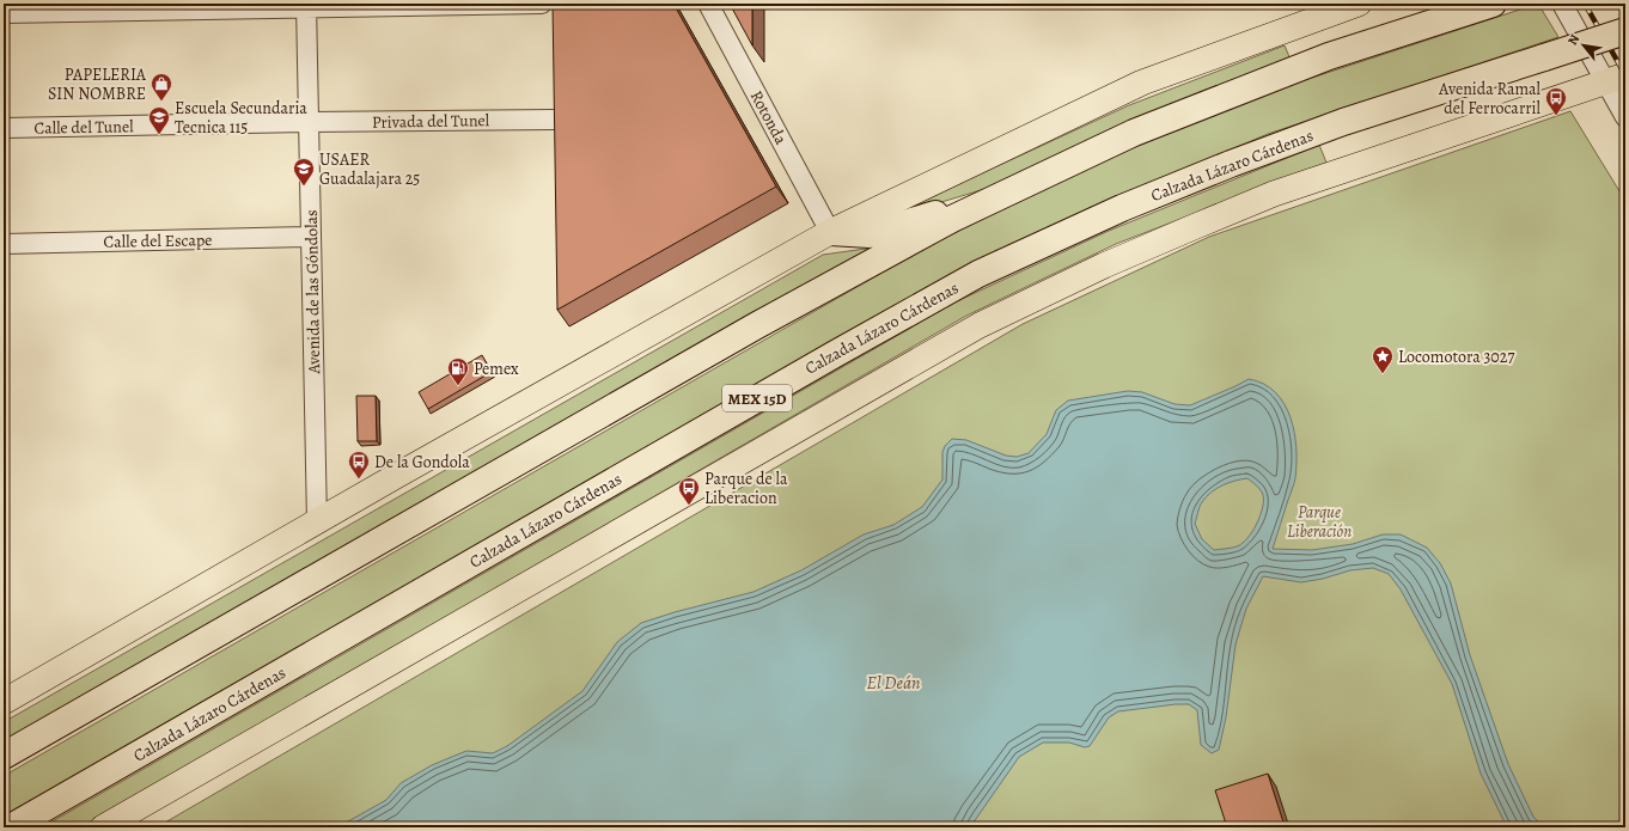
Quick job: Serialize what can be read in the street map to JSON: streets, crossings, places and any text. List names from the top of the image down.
{
  "streets": {
    "highway": ["Calzada Lázaro Cárdenas", "MEX 15D"],
    "street": [
      "Rotonda",
      "Privada del Tunel",
      "Calle del Tunel",
      "Calle del Escape",
      "Avenida de las Góndolas"
    ]
  },
  "crossings": [
    ["Privada del Tunel", "Calle del Tunel"],
    ["Privada del Tunel", "Avenida de las Góndolas"],
    ["Calle del Tunel", "Avenida de las Góndolas"],
    ["Calle del Escape", "Avenida de las Góndolas"]
  ],
  "water": ["El Deán"],
  "parks": ["Parque Liberación"],
  "places": {
    "shop": ["PAPELERIA SIN NOMBRE"],
    "bus stop": ["Avenida Ramal del Ferrocarril", "De la Gondola", "Parque de la Liberacion"],
    "school or university": ["Escuela Secundaria Tecnica 115", "USAER Guadalajara 25"],
    "place": ["Locomotora 3027"],
    "fuel station": ["Pemex"]
  },
  "north": "top left"
}
